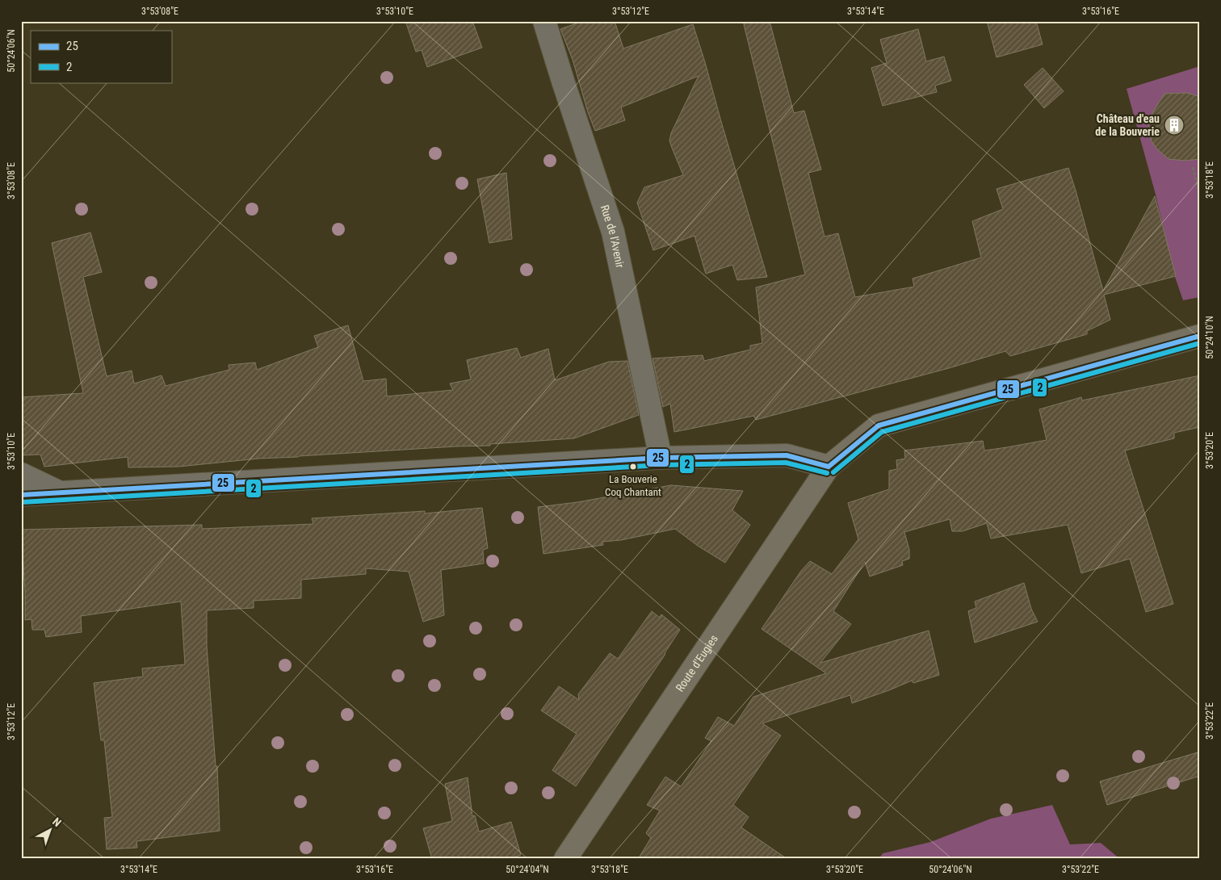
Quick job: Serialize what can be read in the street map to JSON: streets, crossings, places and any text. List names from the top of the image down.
{
  "streets": {
    "main road": ["Route d'Eugies"],
    "street": ["Rue de l'Avenir"]
  },
  "places": {
    "building": ["Château d'eau de la Bouverie"],
    "other": ["La Bouverie Coq Chantant"]
  },
  "lines": ["transit line 25", "transit line 2"],
  "legend": ["25", "2"],
  "north": "top right",
  "coordinates": [
    "3°53'08\"E",
    "3°53'10\"E",
    "3°53'12\"E",
    "3°53'14\"E",
    "3°53'16\"E",
    "50°24'06\"N",
    "3°53'18\"E",
    "50°24'10\"N",
    "3°53'20\"E",
    "3°53'22\"E",
    "50°24'04\"N"
  ]
}
